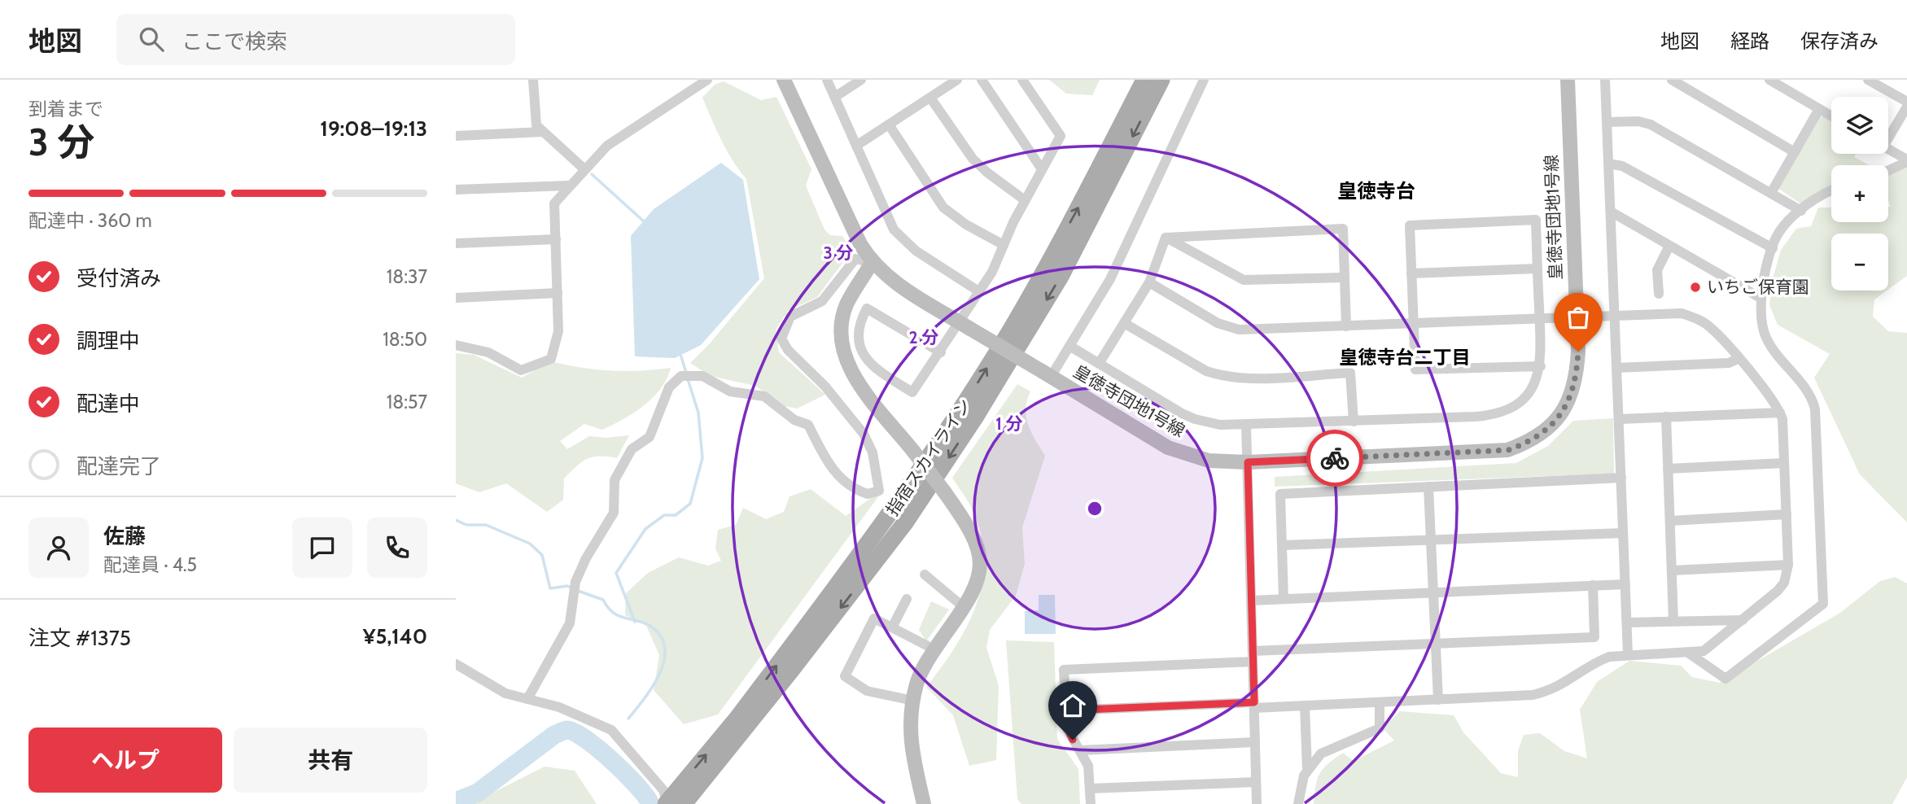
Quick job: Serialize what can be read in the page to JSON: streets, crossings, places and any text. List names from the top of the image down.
{
  "streets": {
    "main road": ["指宿スカイライン"],
    "street": ["皇徳寺団地1号線"]
  },
  "districts": ["皇徳寺台", "皇徳寺台二丁目"],
  "places": ["いちご保育園"],
  "page": {
    "header": "地図",
    "search": "ここで検索",
    "nav": ["地図", "経路", "保存済み"],
    "heading": ["3 分", "到着まで", "19:08–19:13"],
    "panel": [
      "佐藤",
      "配達員 · 4.5",
      "注文 #1375",
      "¥5,140"
    ],
    "map_buttons": ["+", "−"],
    "bar": "配達中 · 360 m",
    "list": [
      ["受付済み", "18:37"],
      ["調理中", "18:50"],
      ["配達中", "18:57"],
      "配達完了"
    ],
    "buttons": ["ヘルプ", "共有"]
  },
  "rings": ["3 分", "2 分", "1 分"]
}
